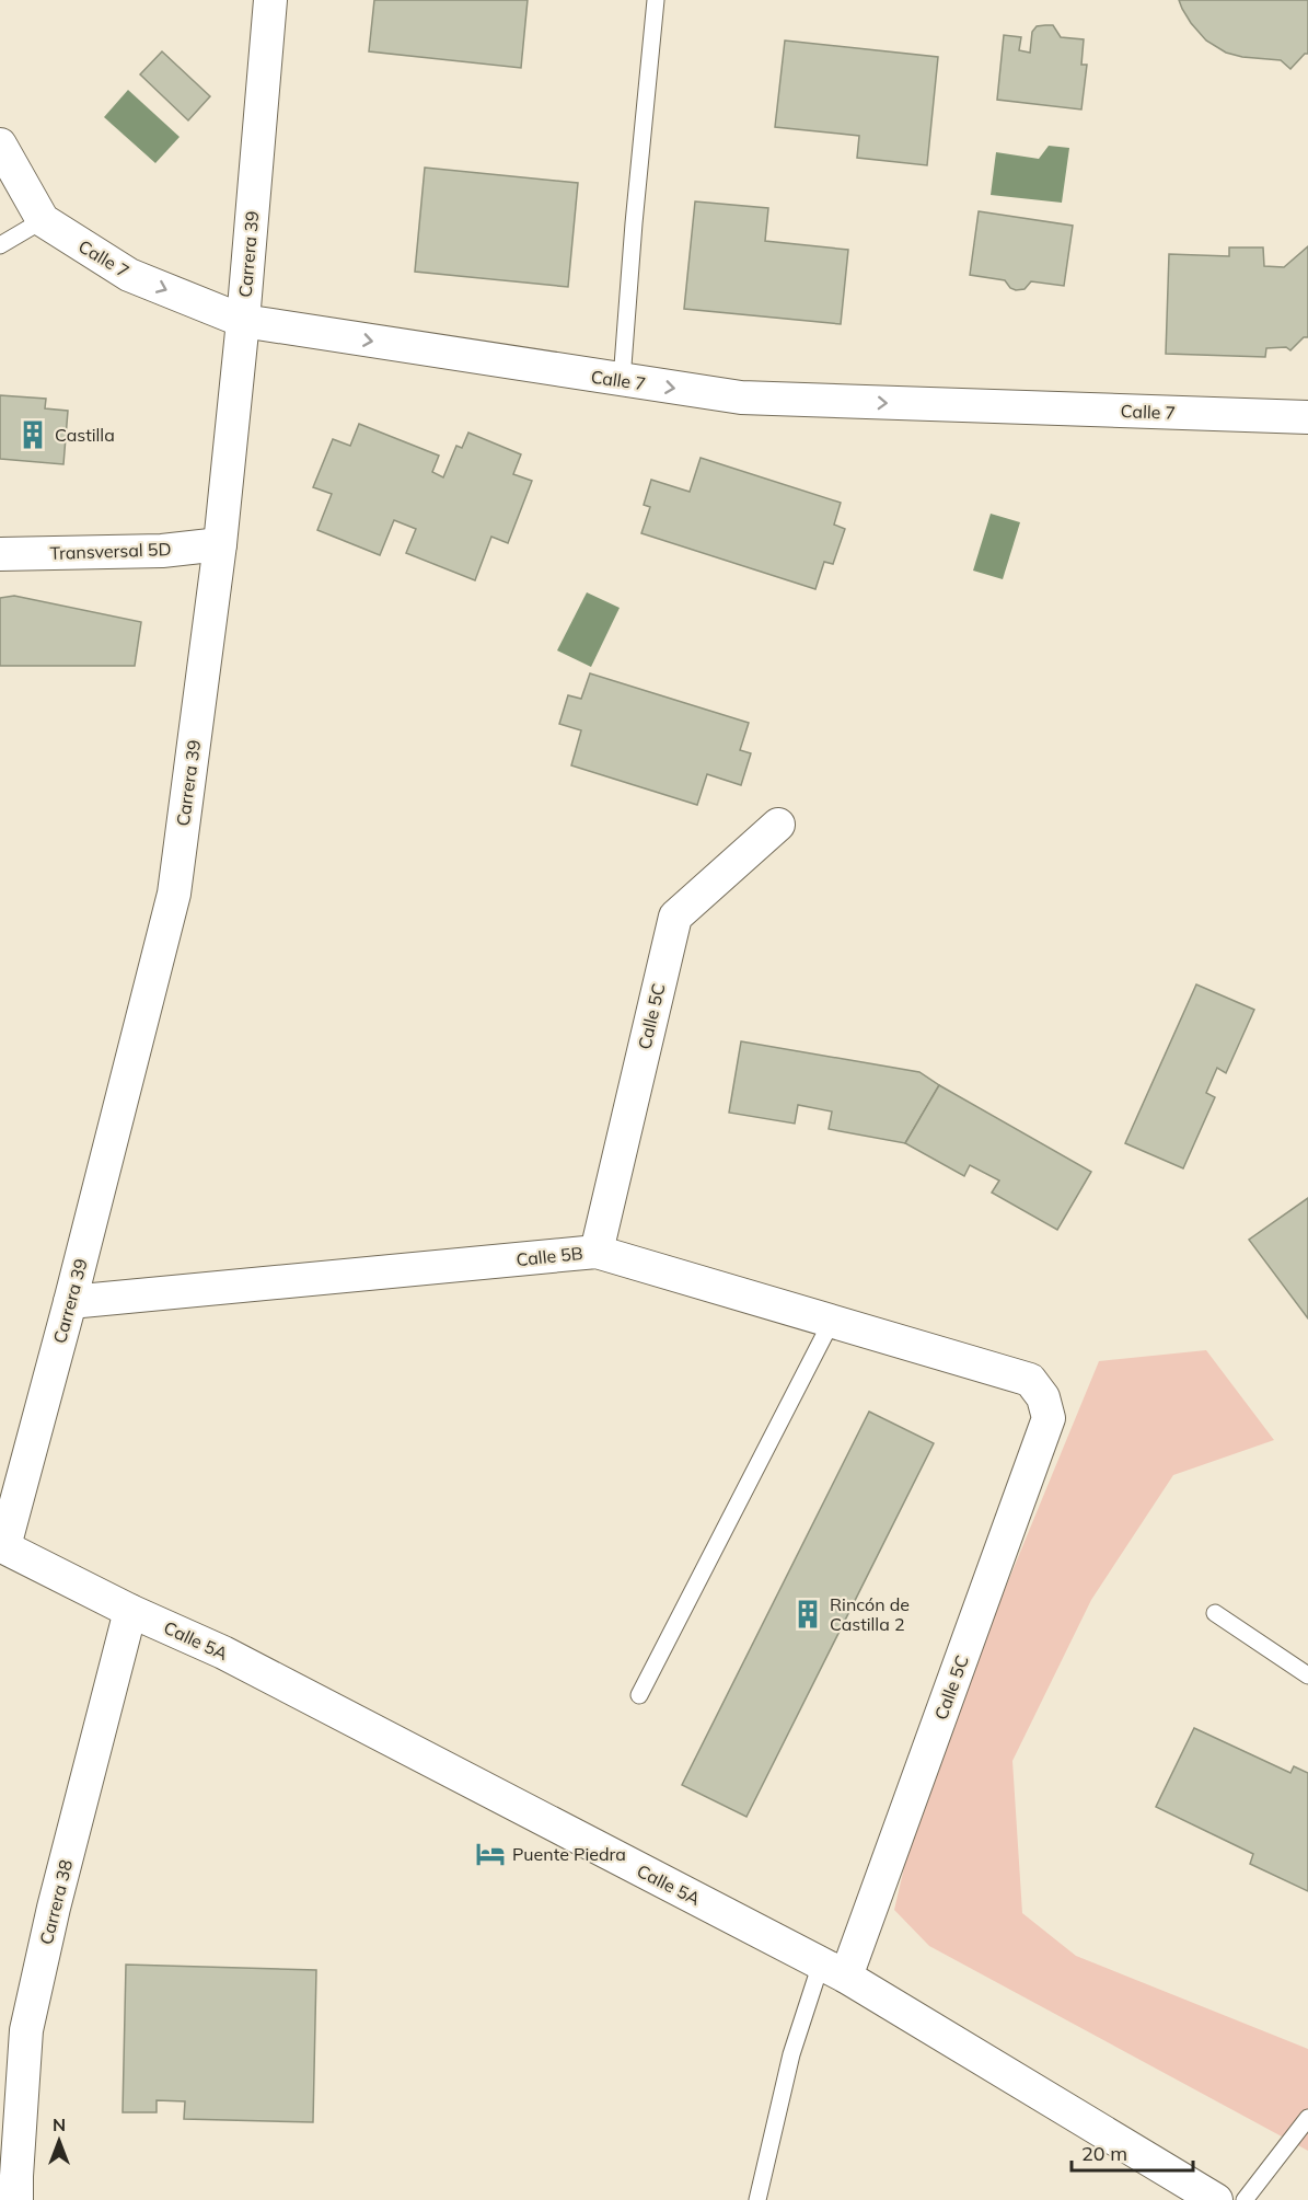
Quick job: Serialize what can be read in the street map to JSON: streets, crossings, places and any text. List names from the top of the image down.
{
  "streets": {
    "street": [
      "Carrera 39",
      "Calle 7",
      "Transversal 5D",
      "Calle 5C",
      "Calle 5B",
      "Calle 5A",
      "Carrera 38"
    ]
  },
  "crossings": [
    ["Carrera 39", "Calle 7"],
    ["Carrera 39", "Transversal 5D"],
    ["Carrera 39", "Calle 5B"],
    ["Carrera 39", "Calle 5A"],
    ["Calle 5C", "Calle 5B"],
    ["Calle 5C", "Calle 5A"],
    ["Calle 5A", "Carrera 38"]
  ],
  "one_way": ["Calle 7"],
  "places": {
    "building": ["Castilla", "Rincón de Castilla 2"],
    "hotel": ["Puente Piedra"]
  },
  "scale_bar": "20 m",
  "north": "top"
}
